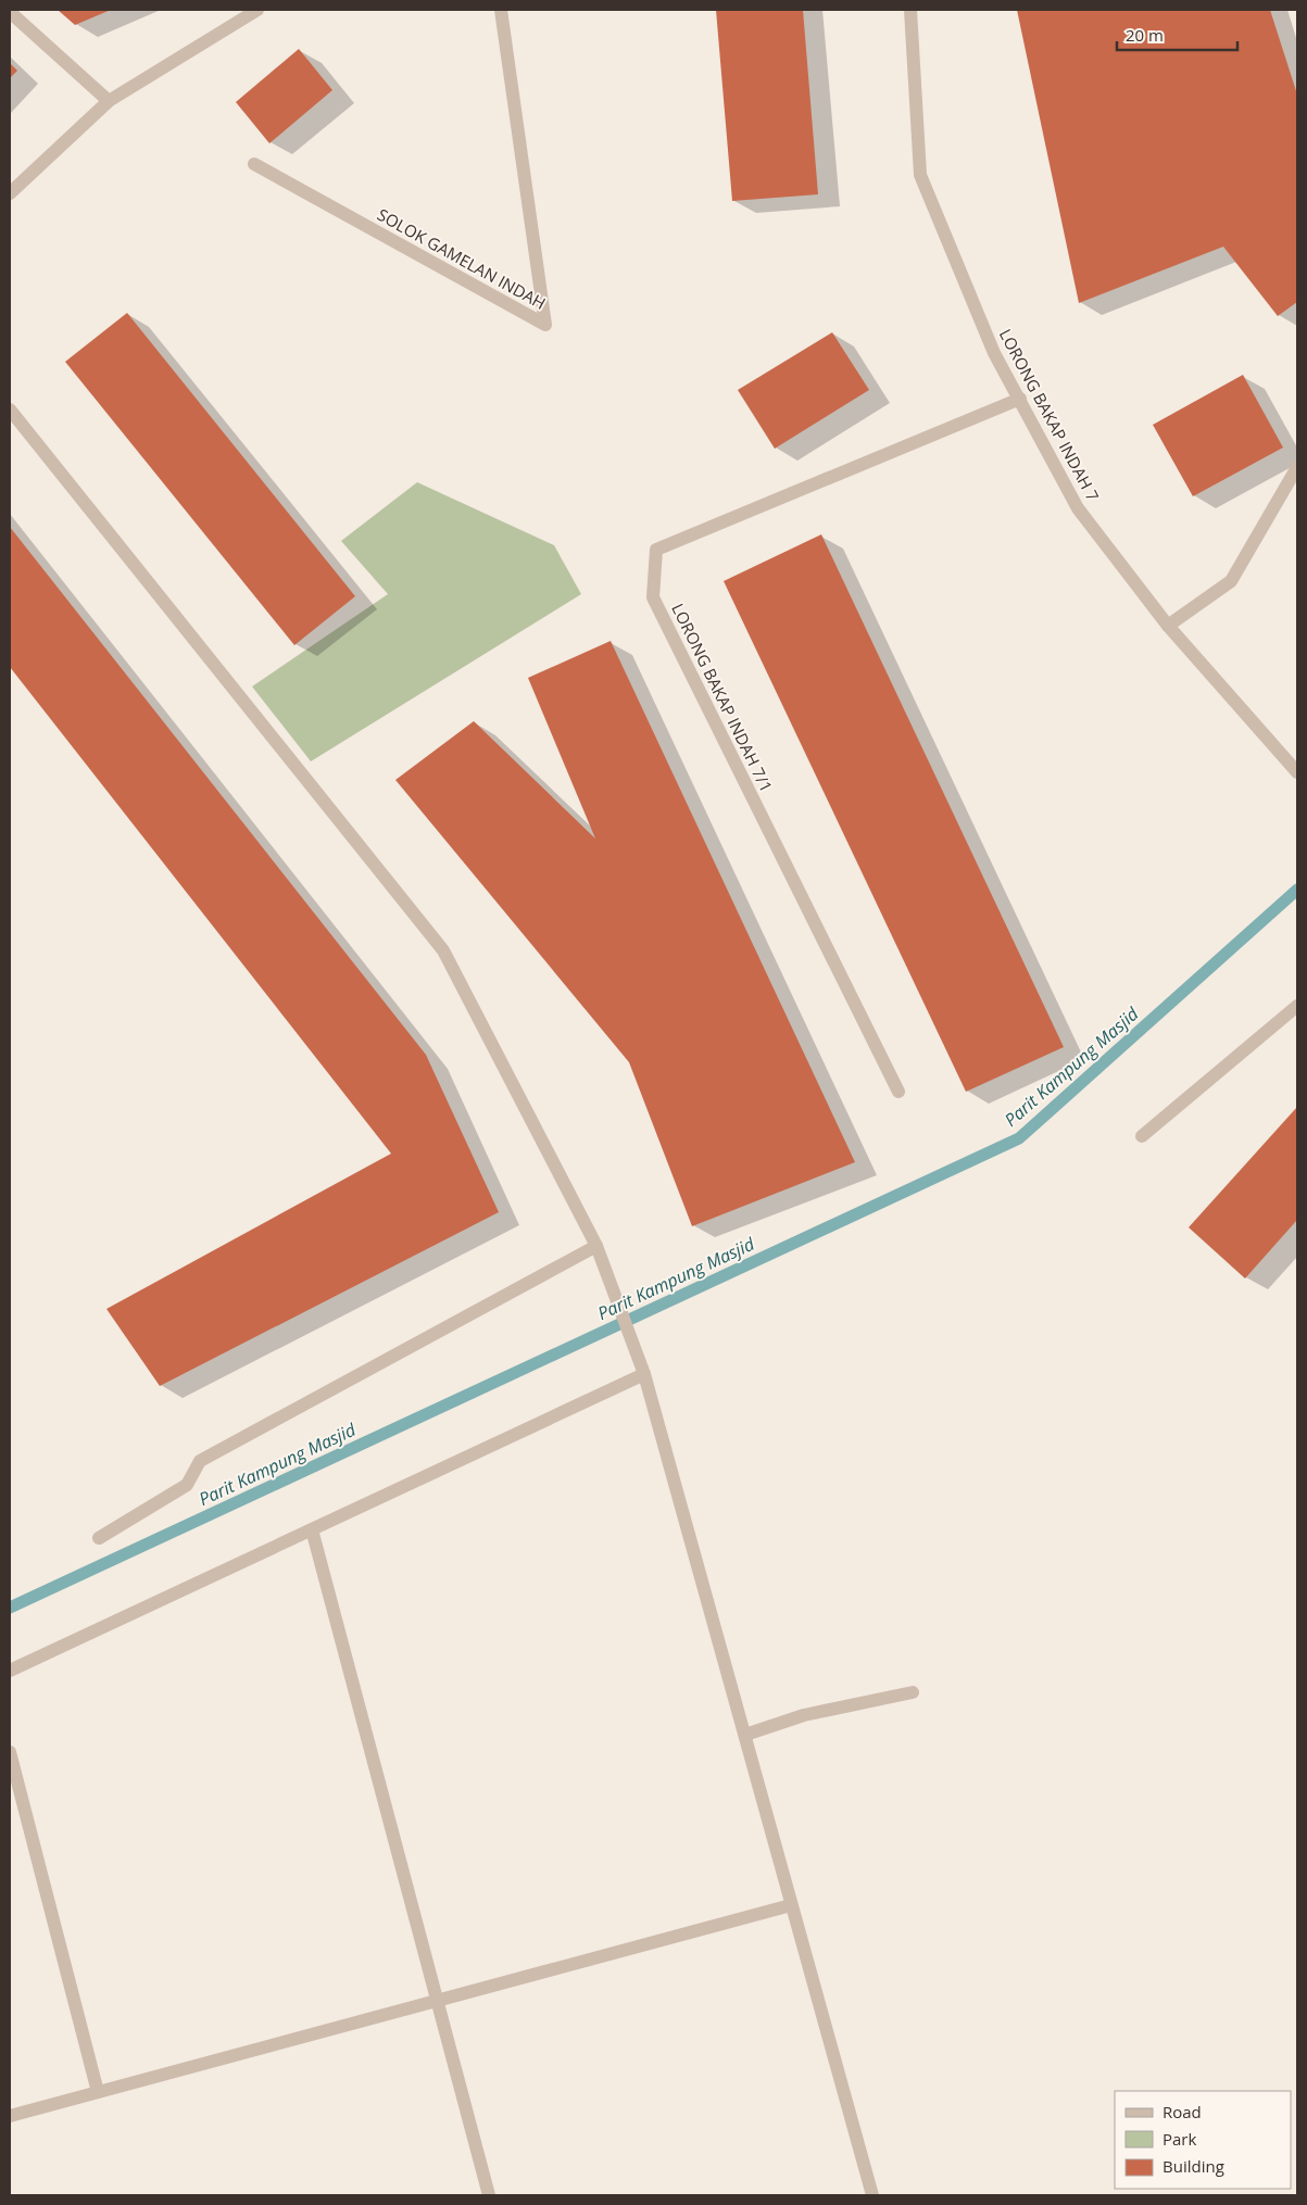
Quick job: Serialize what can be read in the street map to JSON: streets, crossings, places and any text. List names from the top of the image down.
{
  "streets": {
    "street": ["SOLOK GAMELAN INDAH", "LORONG BAKAP INDAH 7", "LORONG BAKAP INDAH 7/1"]
  },
  "crossings": [
    ["LORONG BAKAP INDAH 7", "LORONG BAKAP INDAH 7/1"]
  ],
  "water": ["Parit Kampung Masjid"],
  "legend": ["Road", "Park", "Building"],
  "scale_bar": "20 m"
}
